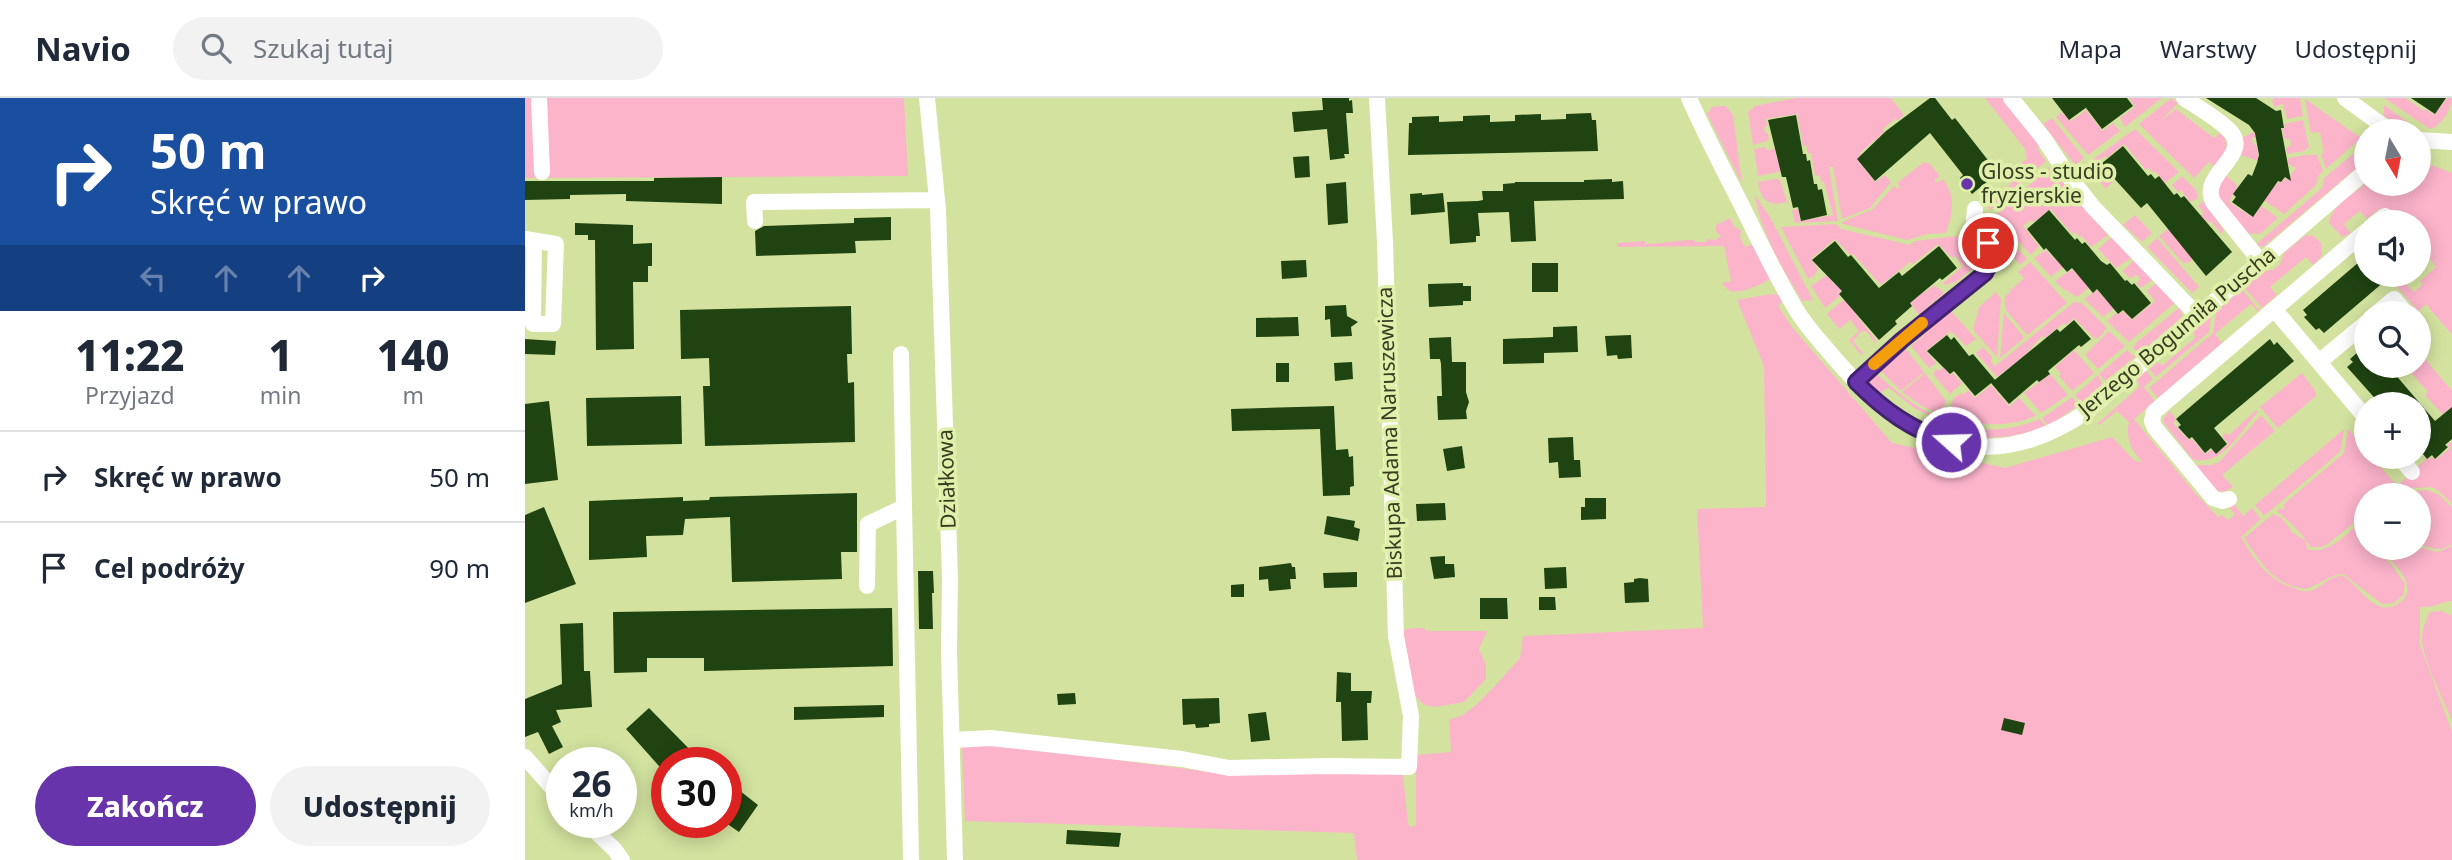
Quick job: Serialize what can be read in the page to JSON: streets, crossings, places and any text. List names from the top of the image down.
{
  "streets": {
    "street": ["Jerzego Bogumiła Puscha", "Biskupa Adama Naruszewicza", "Działkowa"]
  },
  "crossings": [
    ["Biskupa Adama Naruszewicza", "Działkowa"]
  ],
  "places": ["Gloss - studio fryzjerskie"],
  "north": "bottom",
  "page": {
    "header": "Navio",
    "search": "Szukaj tutaj",
    "nav": ["Mapa", "Warstwy", "Udostępnij"],
    "turn": ["50 m", "Skręć w prawo"],
    "map_buttons": ["+", "−"],
    "eta": [
      "11:22",
      "Przyjazd",
      "1",
      "min",
      "140",
      "m"
    ],
    "list": [
      {
        "name": "Skręć w prawo",
        "value": "50 m"
      },
      {
        "name": "Cel podróży",
        "value": "90 m"
      }
    ],
    "speed": "26 km/h",
    "limit": "30",
    "buttons": ["Zakończ", "Udostępnij"]
  }
}
